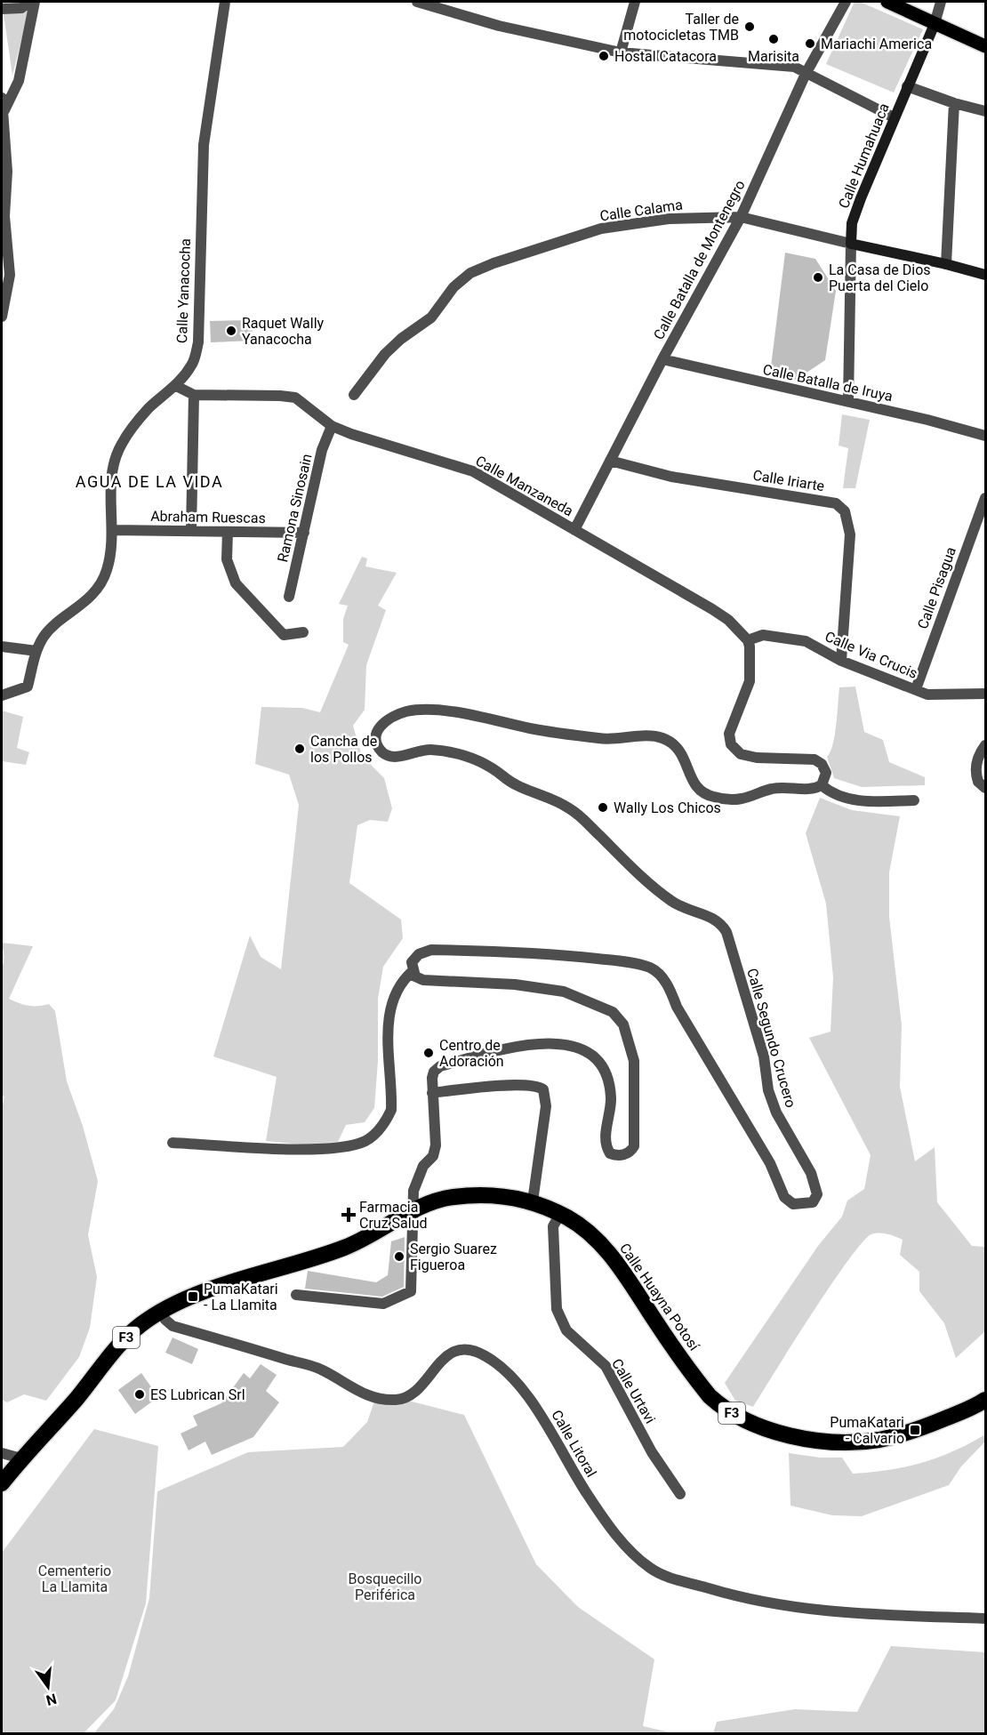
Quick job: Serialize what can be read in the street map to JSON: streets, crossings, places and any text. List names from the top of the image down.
{
  "streets": {
    "highway": ["Calle Huayna Potosí", "F3"],
    "main road": ["Calle Humahuaca", "Calle Calama"],
    "street": [
      "Calle Batalla de Montenegro",
      "Calle Yanacocha",
      "Calle Batalla de Iruya",
      "Calle Iriarte",
      "Calle Manzaneda",
      "Ramona Sinosain",
      "Abraham Ruescas",
      "Calle Pisagua",
      "Calle Via Crucis",
      "Calle Segundo Crucero",
      "Calle Urtavi",
      "Calle Litoral"
    ]
  },
  "crossings": [
    ["Calle Humahuaca", "Calle Calama"],
    ["Calle Humahuaca", "Calle Batalla de Iruya"],
    ["Calle Calama", "Calle Batalla de Montenegro"],
    ["Calle Batalla de Montenegro", "Calle Batalla de Iruya"],
    ["Calle Batalla de Montenegro", "Calle Iriarte"],
    ["Calle Batalla de Montenegro", "Calle Manzaneda"],
    ["Calle Yanacocha", "Calle Manzaneda"],
    ["Calle Yanacocha", "Abraham Ruescas"],
    ["Calle Iriarte", "Calle Via Crucis"],
    ["Calle Manzaneda", "Ramona Sinosain"],
    ["Calle Manzaneda", "Calle Via Crucis"],
    ["Ramona Sinosain", "Abraham Ruescas"],
    ["Calle Pisagua", "Calle Via Crucis"],
    ["Calle Huayna Potosí", "F3"],
    ["Calle Huayna Potosí", "Calle Urtavi"],
    ["Calle Huayna Potosí", "Calle Litoral"],
    ["F3", "Calle Litoral"]
  ],
  "districts": ["AGUA DE LA VIDA"],
  "parks": ["Cementerio La Llamita", "Bosquecillo Periférica"],
  "places": {
    "other": [
      "Taller de motocicletas TMB",
      "Marisita",
      "Mariachi America",
      "Hostal Catacora",
      "La Casa de Dios Puerta del Cielo",
      "Raquet Wally Yanacocha",
      "Cancha de los Pollos",
      "Wally Los Chicos",
      "Centro de Adoración",
      "Sergio Suarez Figueroa",
      "ES Lubrican Srl"
    ],
    "health": ["Farmacia Cruz Salud"],
    "transit": ["PumaKatari - La Llamita", "PumaKatari - Calvario"]
  },
  "north": "bottom"
}
